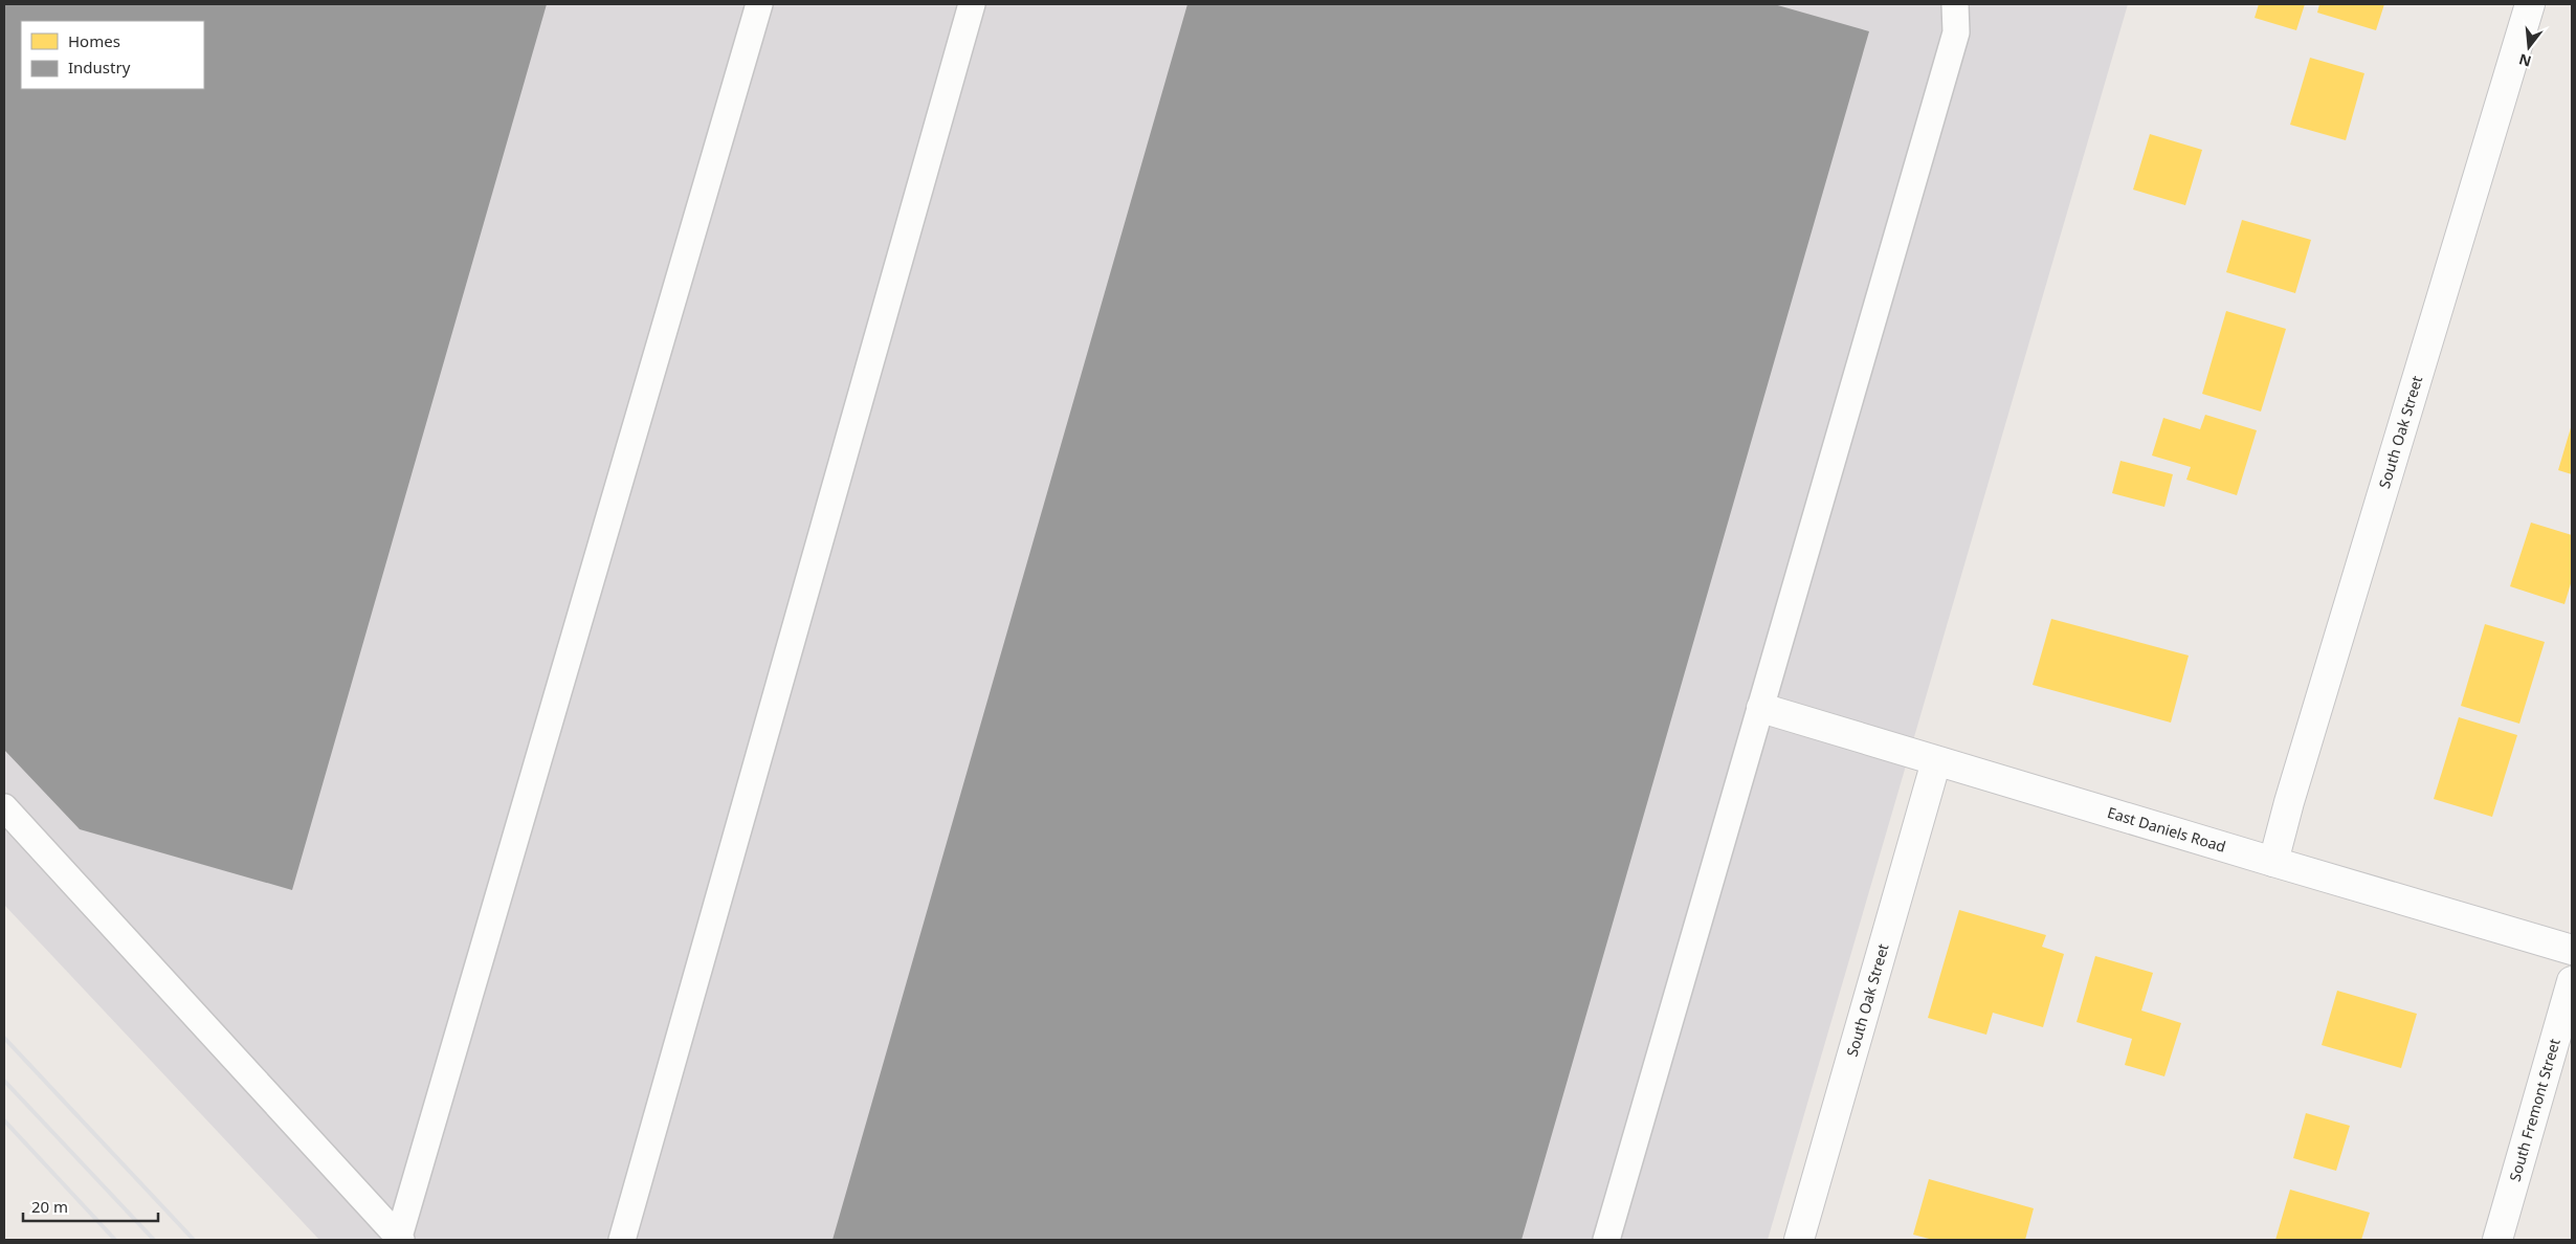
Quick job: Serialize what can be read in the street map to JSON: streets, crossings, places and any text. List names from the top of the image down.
{
  "streets": {
    "street": ["South Oak Street", "East Daniels Road", "South Fremont Street"]
  },
  "crossings": [
    ["South Oak Street", "East Daniels Road"]
  ],
  "legend": ["Homes", "Industry"],
  "scale_bar": "20 m",
  "north": "bottom"
}
